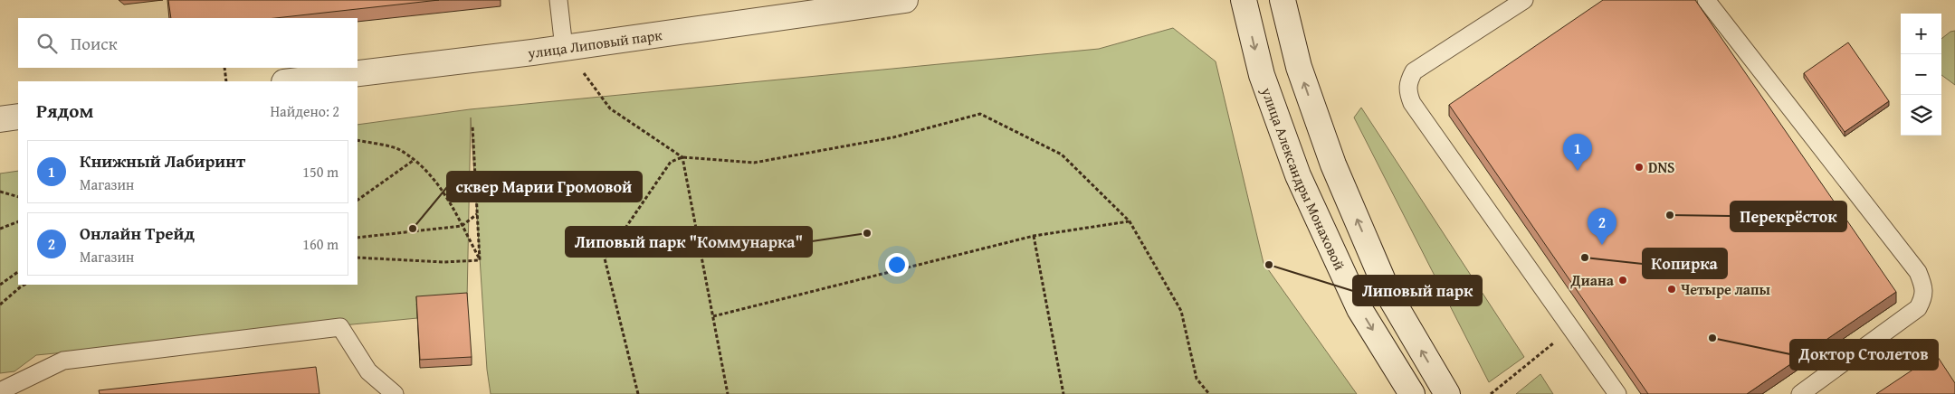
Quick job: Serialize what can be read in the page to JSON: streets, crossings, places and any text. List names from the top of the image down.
{
  "streets": {
    "main road": ["улица Липовый парк", "улица Александры Монаховой"]
  },
  "places": [
    "DNS",
    "Перекрёсток",
    "сквер Марии Громовой",
    "Липовый парк \"Коммунарка\"",
    "Копирка",
    "Липовый парк",
    "Диана",
    "Четыре лапы",
    "Доктор Столетов"
  ],
  "page": {
    "map_buttons": ["+", "−"],
    "search": "Поиск",
    "heading": ["Рядом", "Найдено: 2"],
    "pins": ["1", "2"],
    "list": [
      {
        "mark": "1",
        "name": "Книжный Лабиринт",
        "note": "Магазин",
        "value": "150 m"
      },
      {
        "mark": "2",
        "name": "Онлайн Трейд",
        "note": "Магазин",
        "value": "160 m"
      }
    ]
  }
}
